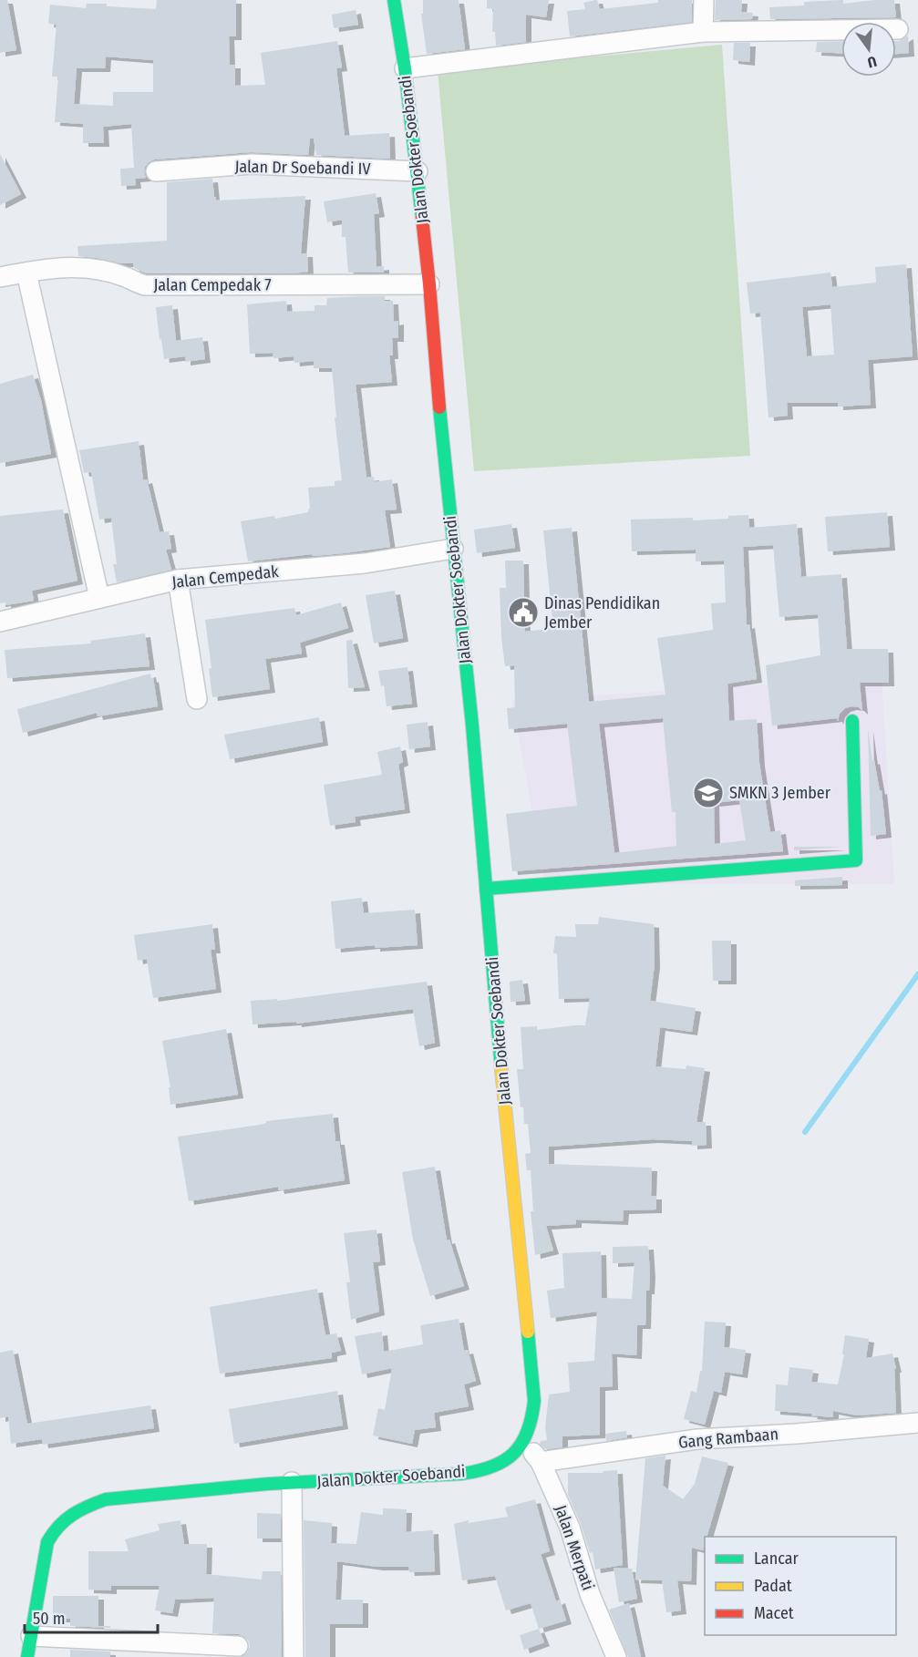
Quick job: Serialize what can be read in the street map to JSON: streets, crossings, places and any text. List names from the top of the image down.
{
  "streets": {
    "main road": ["Jalan Dokter Soebandi"],
    "street": [
      "Jalan Dr Soebandi IV",
      "Jalan Cempedak 7",
      "Jalan Cempedak",
      "Gang Rambaan",
      "Jalan Merpati"
    ]
  },
  "crossings": [
    ["Jalan Dokter Soebandi", "Jalan Dr Soebandi IV"],
    ["Jalan Dokter Soebandi", "Jalan Cempedak 7"],
    ["Jalan Dokter Soebandi", "Jalan Cempedak"],
    ["Jalan Dokter Soebandi", "Jalan Merpati"],
    ["Gang Rambaan", "Jalan Merpati"]
  ],
  "places": {
    "public building": ["Dinas Pendidikan Jember"],
    "school or university": ["SMKN 3 Jember"]
  },
  "legend": ["Lancar", "Padat", "Macet"],
  "scale_bar": "50 m",
  "north": "bottom"
}
